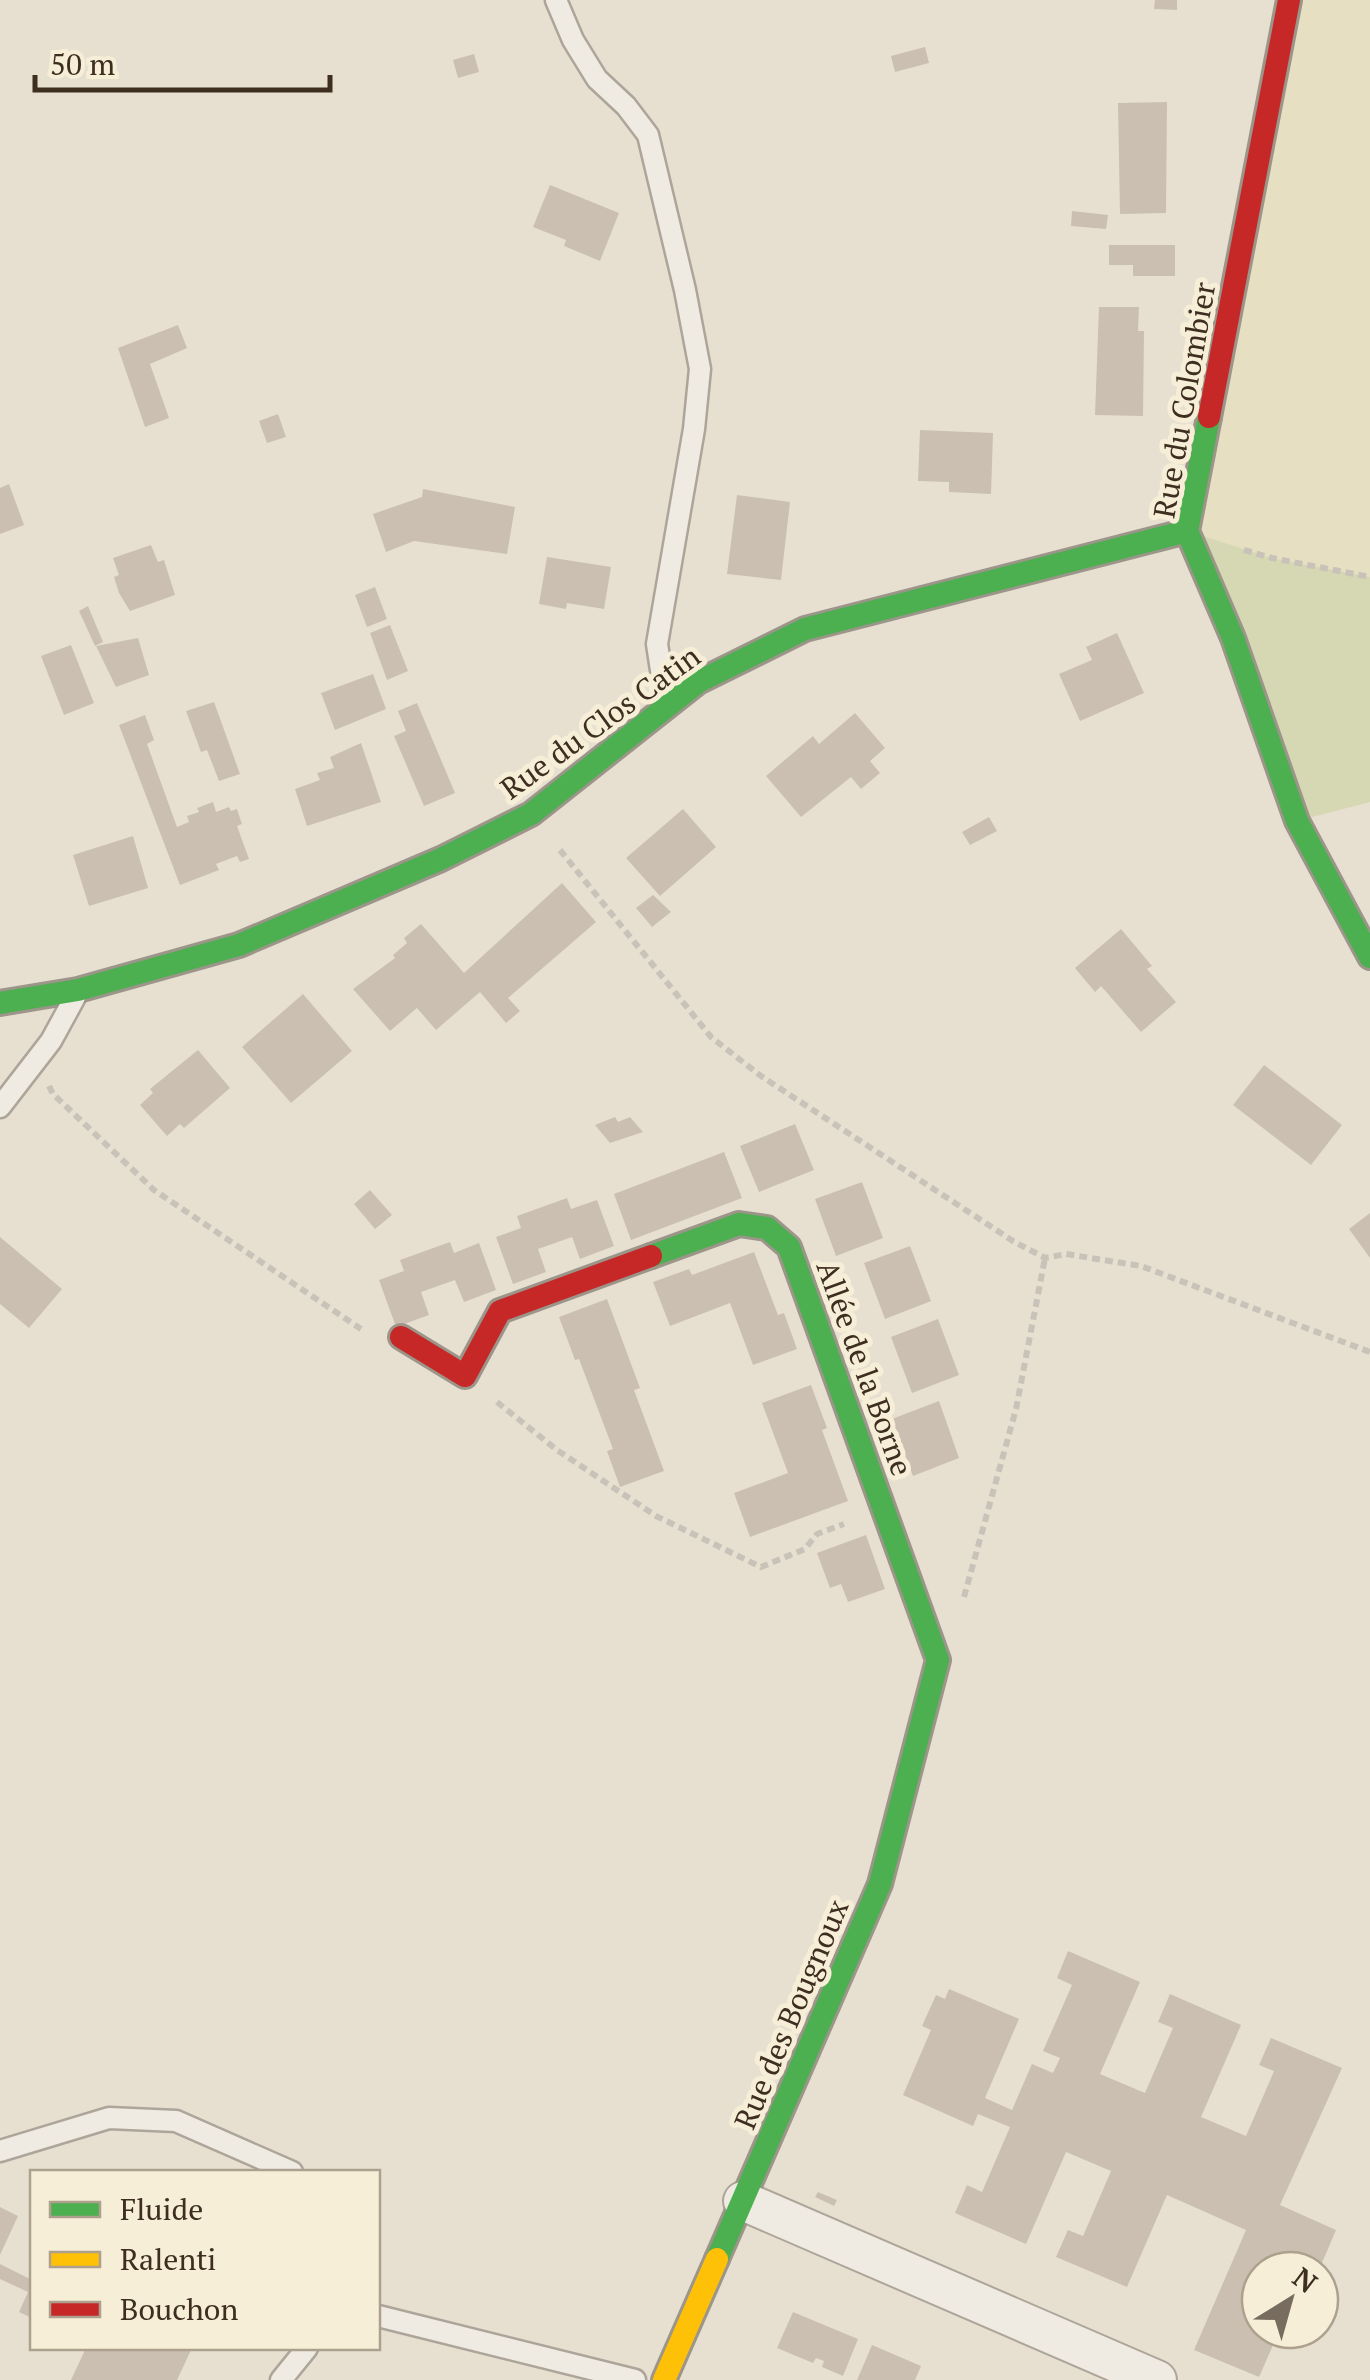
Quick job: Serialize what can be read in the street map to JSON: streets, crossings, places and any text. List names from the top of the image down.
{
  "streets": {
    "street": [
      "Rue du Colombier",
      "Rue du Clos Catin",
      "Allée de la Borne",
      "Rue des Bougnoux"
    ]
  },
  "crossings": [
    ["Rue du Colombier", "Rue du Clos Catin"],
    ["Allée de la Borne", "Rue des Bougnoux"]
  ],
  "legend": ["Fluide", "Ralenti", "Bouchon"],
  "scale_bar": "50 m",
  "north": "top right"
}
